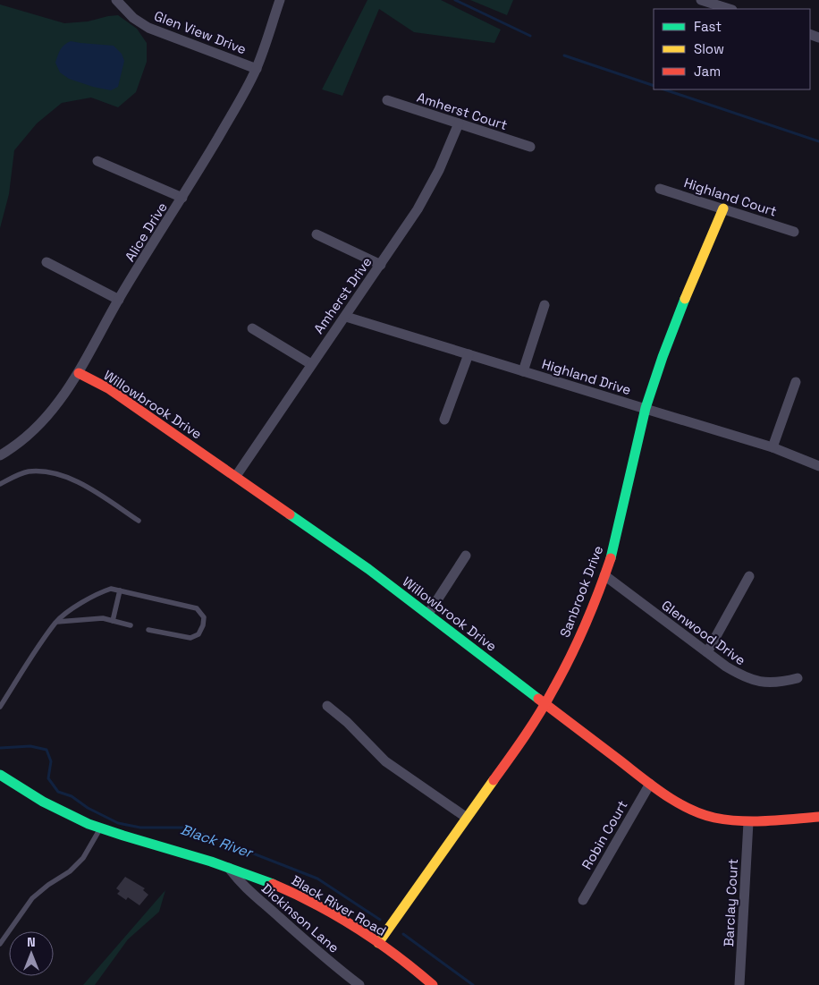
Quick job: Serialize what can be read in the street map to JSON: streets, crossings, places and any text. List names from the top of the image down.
{
  "streets": {
    "street": [
      "Glen View Drive",
      "Amherst Court",
      "Highland Court",
      "Alice Drive",
      "Amherst Drive",
      "Highland Drive",
      "Willowbrook Drive",
      "Sanbrook Drive",
      "Glenwood Drive",
      "Robin Court",
      "Barclay Court",
      "Black River Road",
      "Dickinson Lane"
    ]
  },
  "crossings": [
    ["Glen View Drive", "Alice Drive"],
    ["Amherst Court", "Amherst Drive"],
    ["Highland Court", "Sanbrook Drive"],
    ["Alice Drive", "Willowbrook Drive"],
    ["Amherst Drive", "Highland Drive"],
    ["Amherst Drive", "Willowbrook Drive"],
    ["Highland Drive", "Sanbrook Drive"],
    ["Willowbrook Drive", "Sanbrook Drive"],
    ["Willowbrook Drive", "Robin Court"],
    ["Willowbrook Drive", "Barclay Court"],
    ["Sanbrook Drive", "Glenwood Drive"],
    ["Sanbrook Drive", "Black River Road"],
    ["Black River Road", "Dickinson Lane"]
  ],
  "water": ["Black River"],
  "legend": ["Fast", "Slow", "Jam"],
  "north": "top"
}
